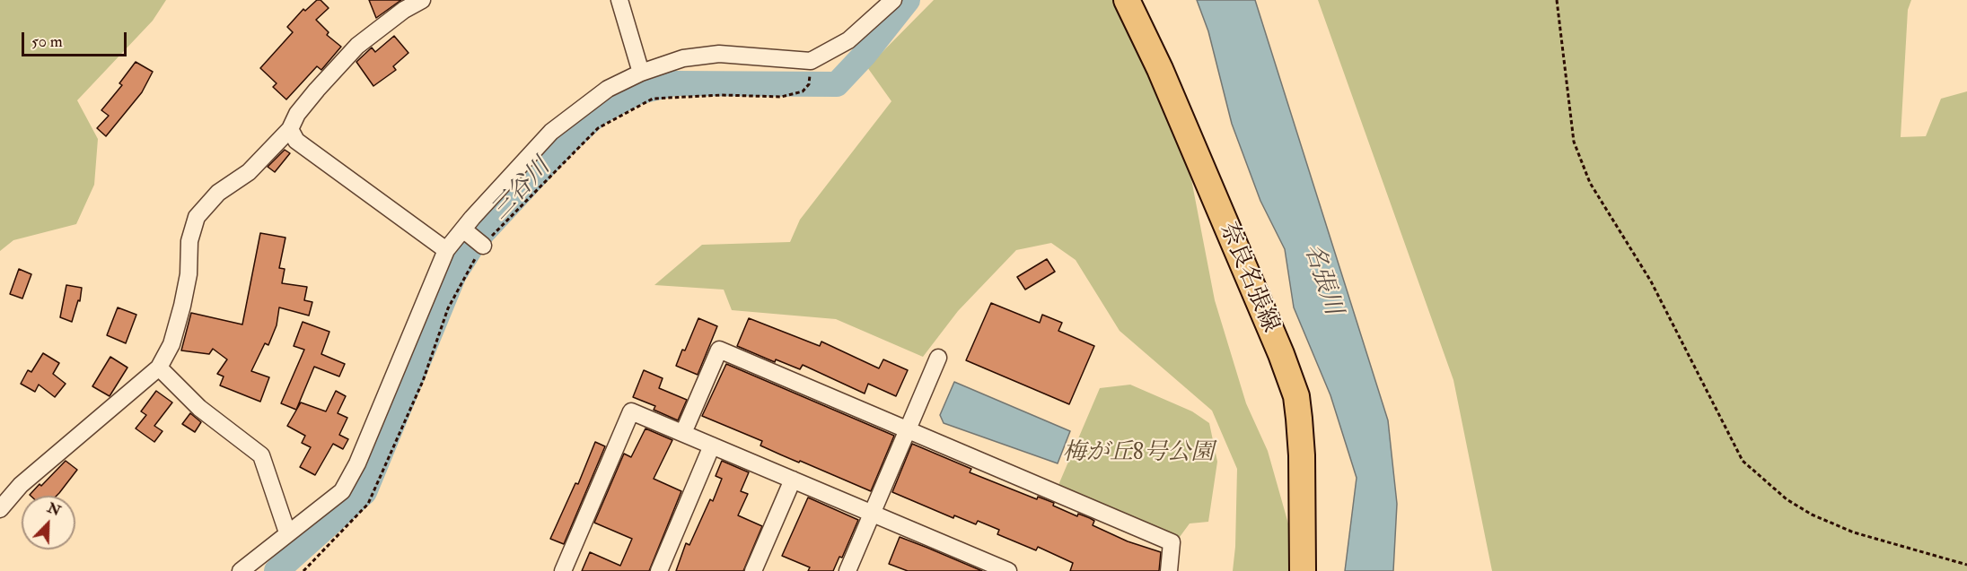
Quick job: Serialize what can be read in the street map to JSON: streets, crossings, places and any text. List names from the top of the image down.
{
  "streets": {
    "main road": ["奈良名張線"]
  },
  "water": ["三谷川", "名張川"],
  "parks": ["梅が丘8号公園"],
  "scale_bar": "50 m",
  "north": "top right"
}
